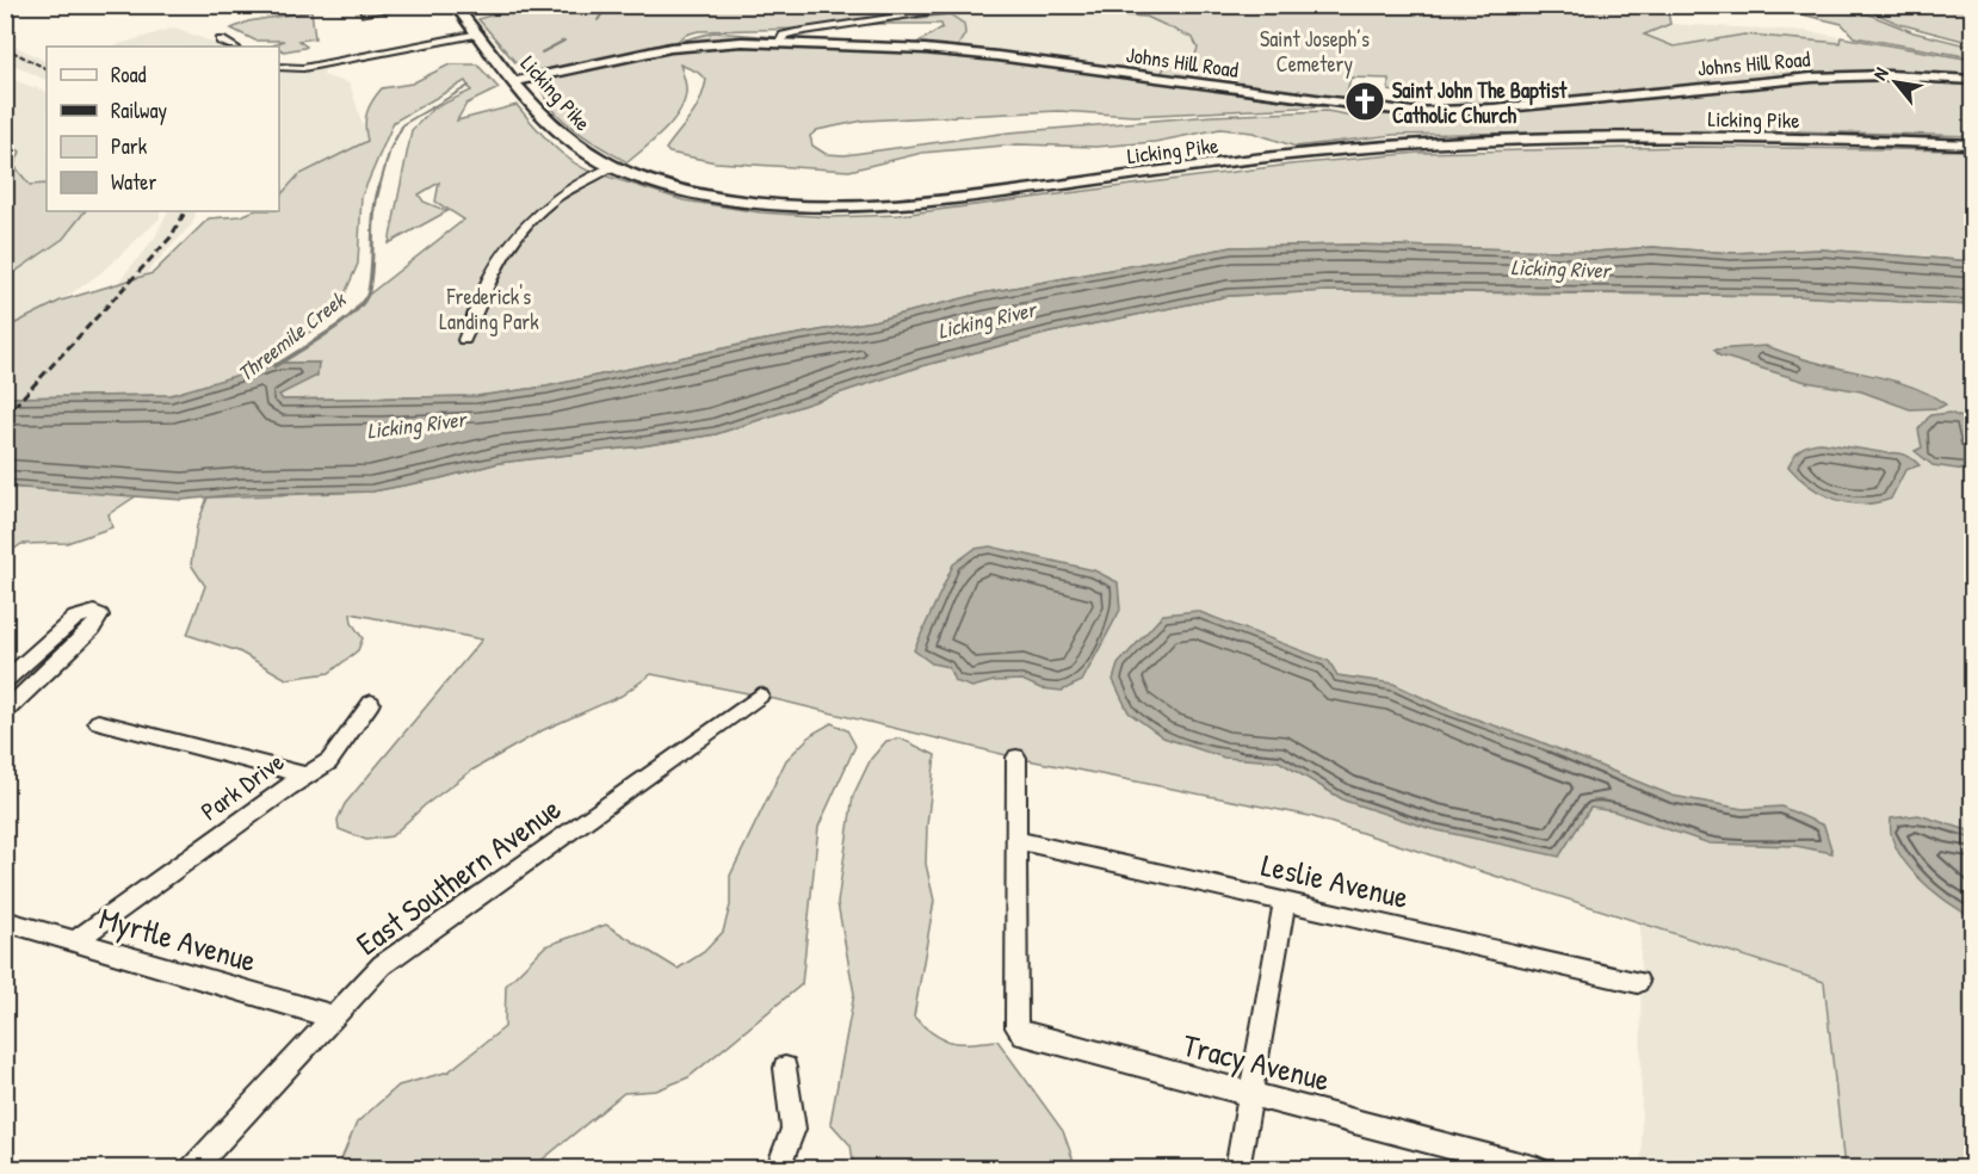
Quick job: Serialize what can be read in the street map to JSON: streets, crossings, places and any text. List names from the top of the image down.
{
  "streets": {
    "main road": ["Johns Hill Road", "Licking Pike"],
    "street": [
      "Park Drive",
      "East Southern Avenue",
      "Leslie Avenue",
      "Myrtle Avenue",
      "Tracy Avenue"
    ]
  },
  "crossings": [
    ["Johns Hill Road", "Licking Pike"],
    ["Park Drive", "Myrtle Avenue"],
    ["East Southern Avenue", "Myrtle Avenue"],
    ["Leslie Avenue", "Tracy Avenue"]
  ],
  "water": ["Licking River", "Threemile Creek"],
  "parks": ["Saint Joseph’s Cemetery", "Frederick's Landing Park"],
  "places": {
    "church": ["Saint John The Baptist Catholic Church"]
  },
  "legend": [
    "Road",
    "Railway",
    "Park",
    "Water"
  ],
  "north": "top left"
}
